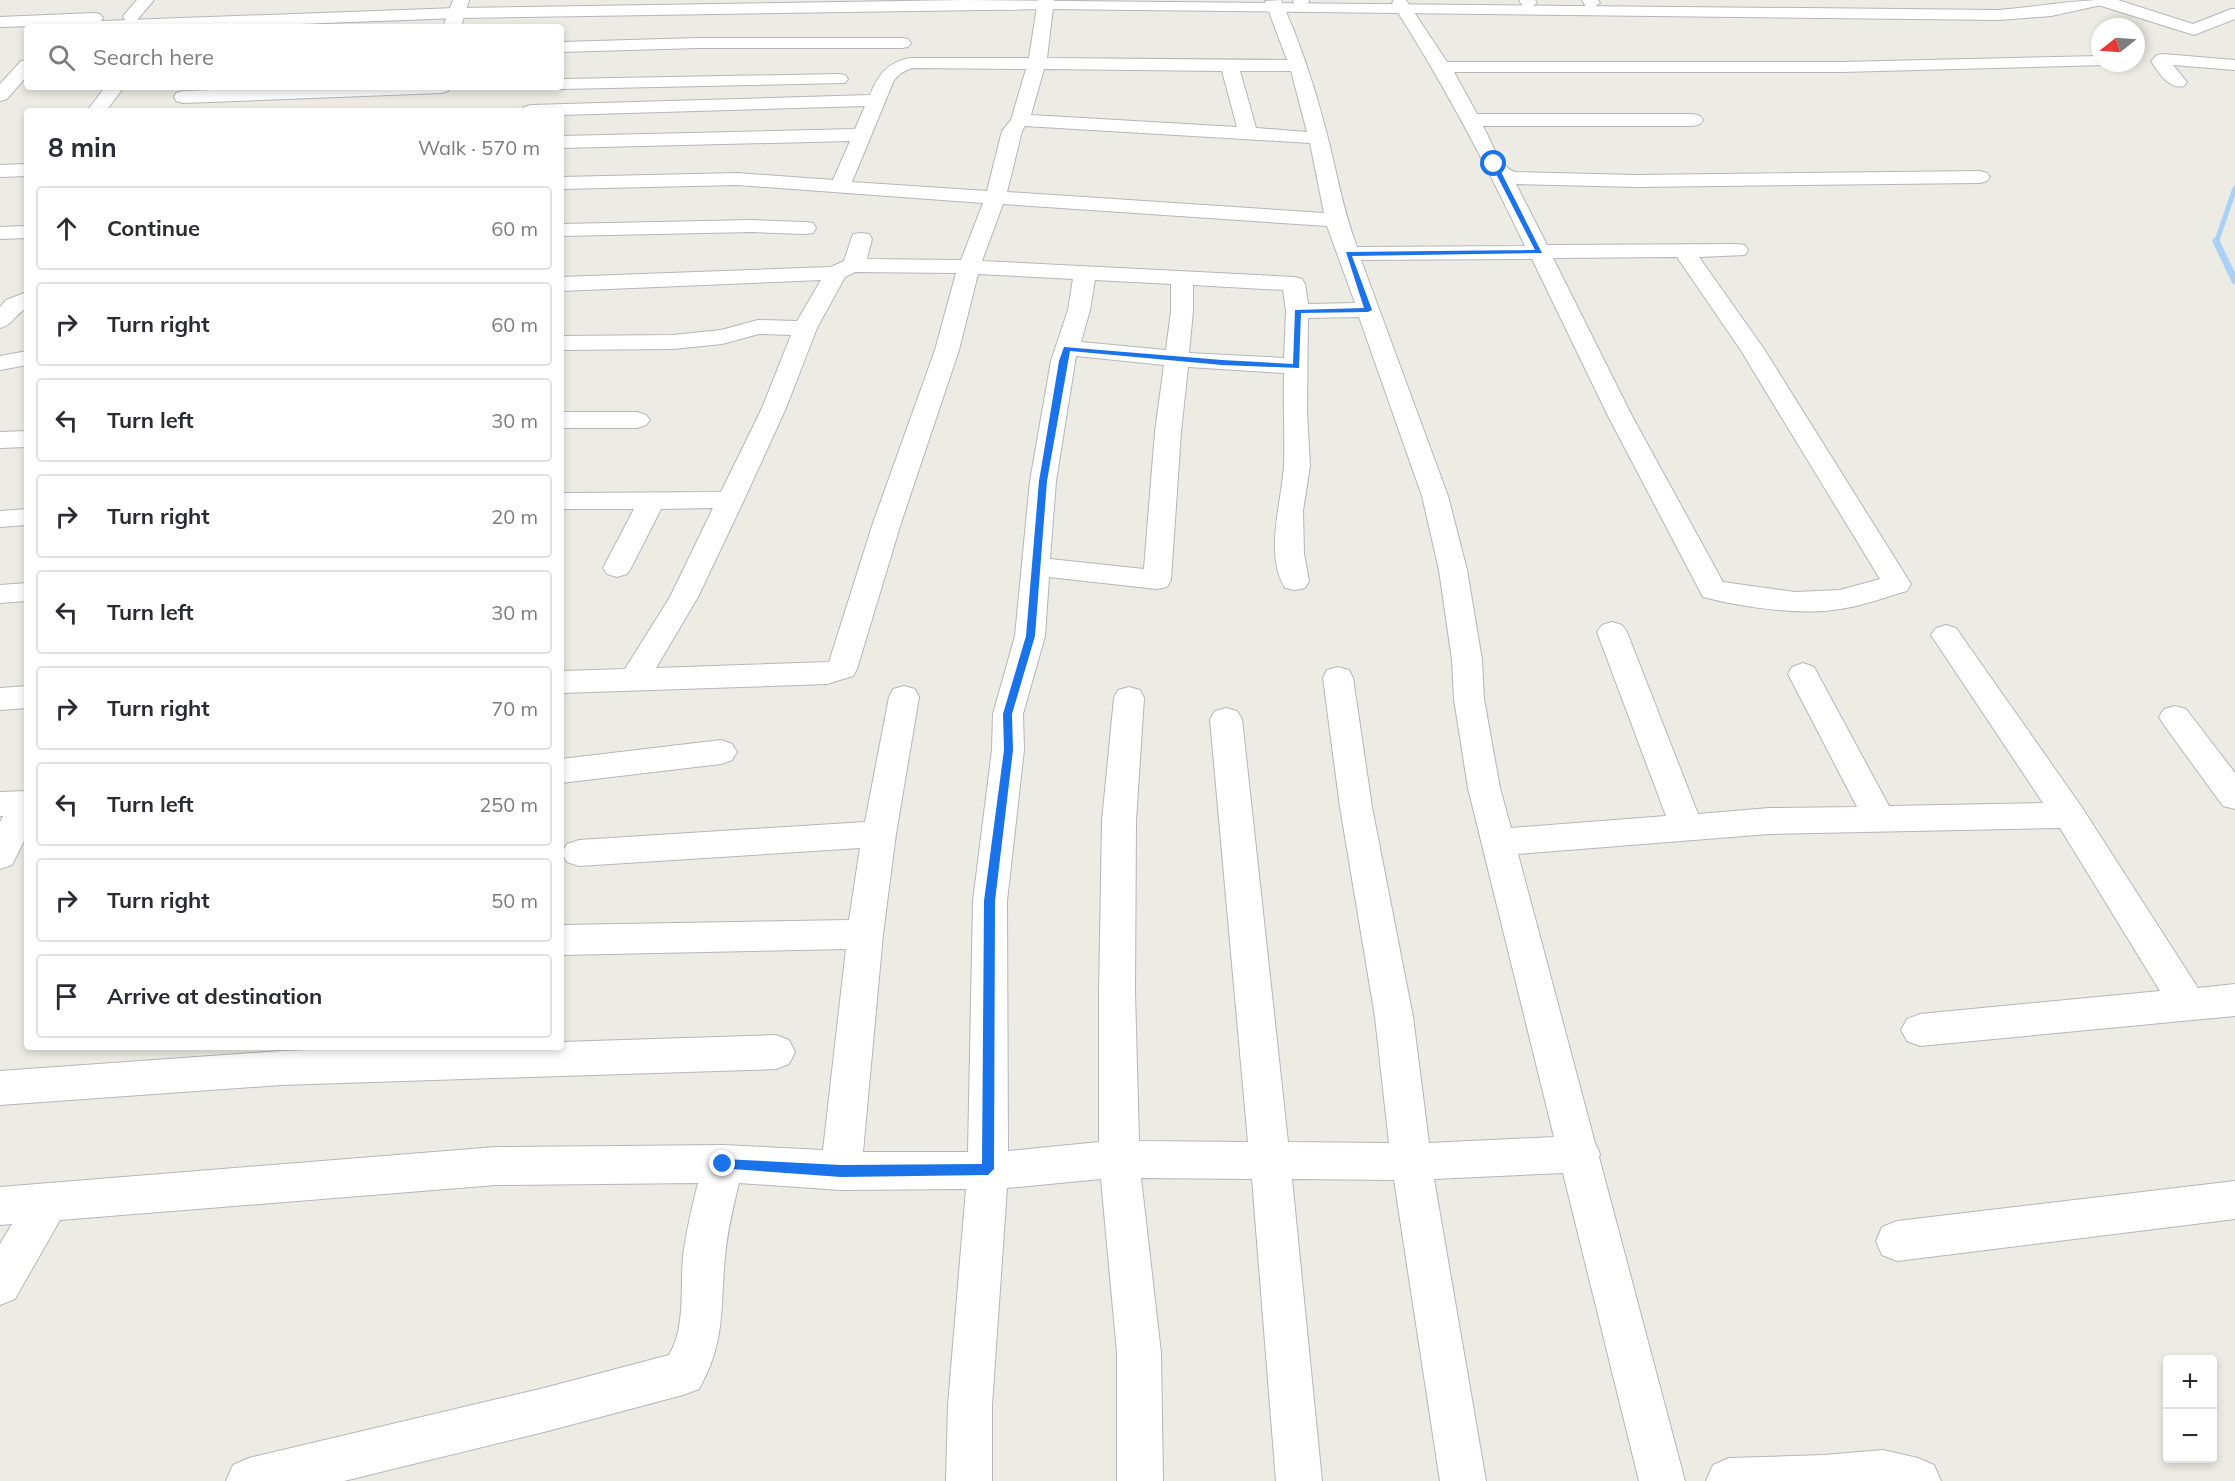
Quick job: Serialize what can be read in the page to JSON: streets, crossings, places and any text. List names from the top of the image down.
{
  "north": "left",
  "page": {
    "search": "Search here",
    "heading": ["8 min", "Walk · 570 m"],
    "list": [
      ["Continue", "60 m"],
      ["Turn right", "60 m"],
      ["Turn left", "30 m"],
      ["Turn right", "20 m"],
      ["Turn left", "30 m"],
      ["Turn right", "70 m"],
      ["Turn left", "250 m"],
      ["Turn right", "50 m"],
      "Arrive at destination"
    ],
    "map_buttons": ["+", "−"]
  }
}
